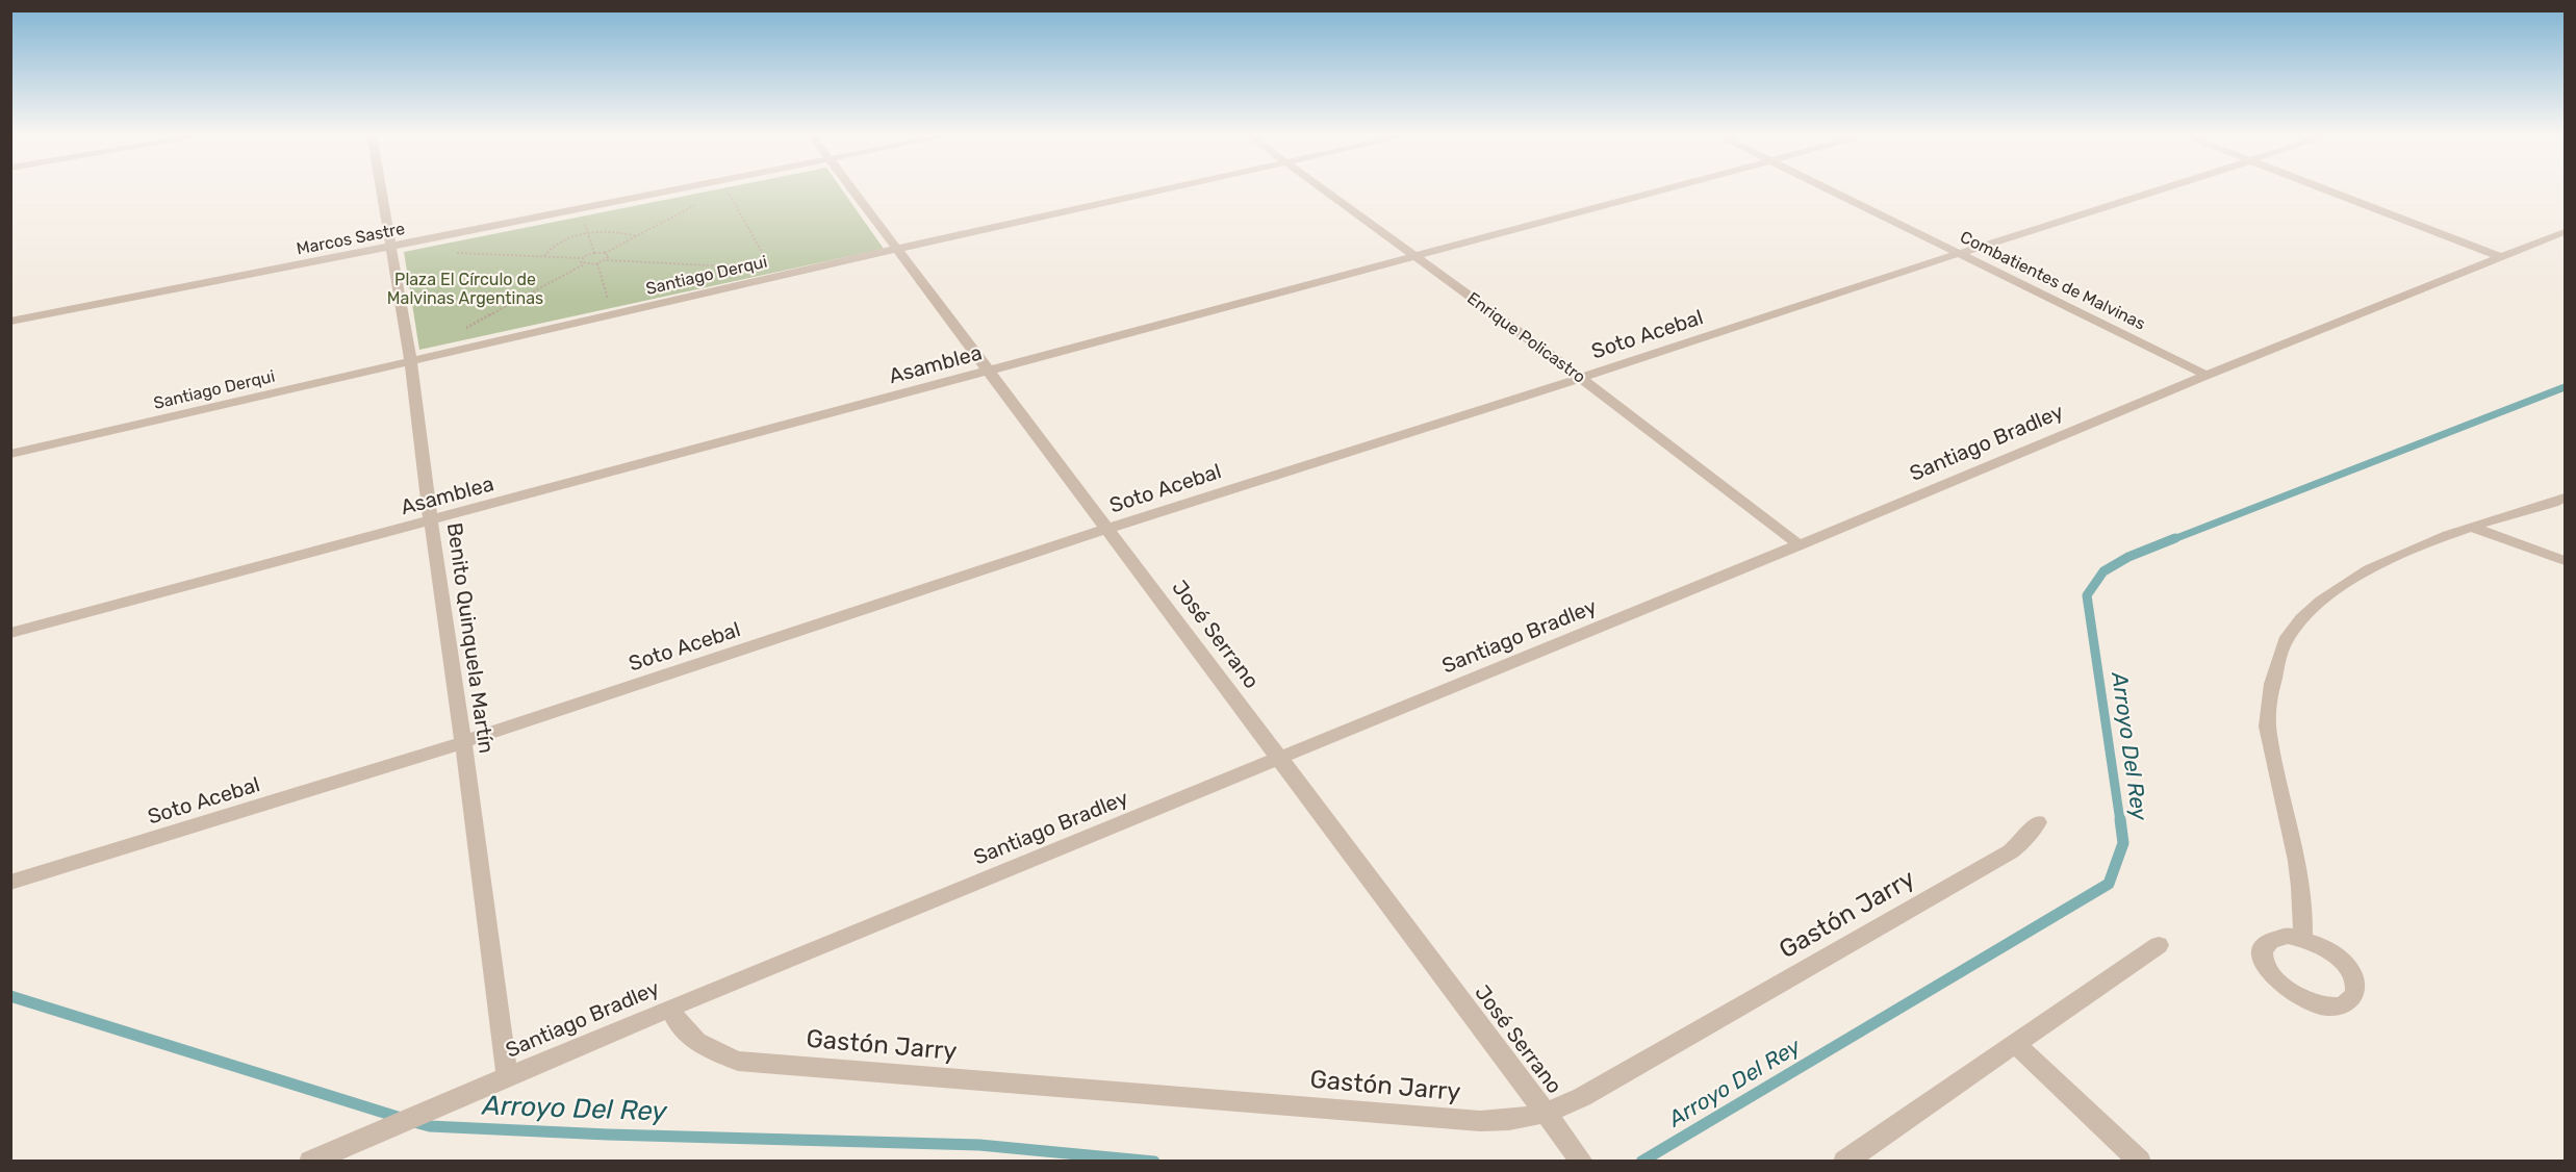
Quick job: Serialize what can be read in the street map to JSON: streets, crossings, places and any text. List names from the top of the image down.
{
  "streets": {
    "street": [
      "Marcos Sastre",
      "Santiago Derqui",
      "Combatientes de Malvinas",
      "Soto Acebal",
      "Enrique Policastro",
      "Asamblea",
      "Santiago Bradley",
      "José Serrano",
      "Benito Quinquela Martín",
      "Gastón Jarry"
    ]
  },
  "crossings": [
    ["Marcos Sastre", "Benito Quinquela Martín"],
    ["Santiago Derqui", "José Serrano"],
    ["Santiago Derqui", "Benito Quinquela Martín"],
    ["Combatientes de Malvinas", "Soto Acebal"],
    ["Combatientes de Malvinas", "Santiago Bradley"],
    ["Soto Acebal", "Enrique Policastro"],
    ["Soto Acebal", "José Serrano"],
    ["Soto Acebal", "Benito Quinquela Martín"],
    ["Enrique Policastro", "Asamblea"],
    ["Enrique Policastro", "Santiago Bradley"],
    ["Asamblea", "José Serrano"],
    ["Asamblea", "Benito Quinquela Martín"],
    ["Santiago Bradley", "José Serrano"],
    ["Santiago Bradley", "Benito Quinquela Martín"],
    ["Santiago Bradley", "Gastón Jarry"],
    ["José Serrano", "Gastón Jarry"]
  ],
  "water": ["Arroyo Del Rey"],
  "parks": ["Plaza El Círculo de Malvinas Argentinas"]
}
